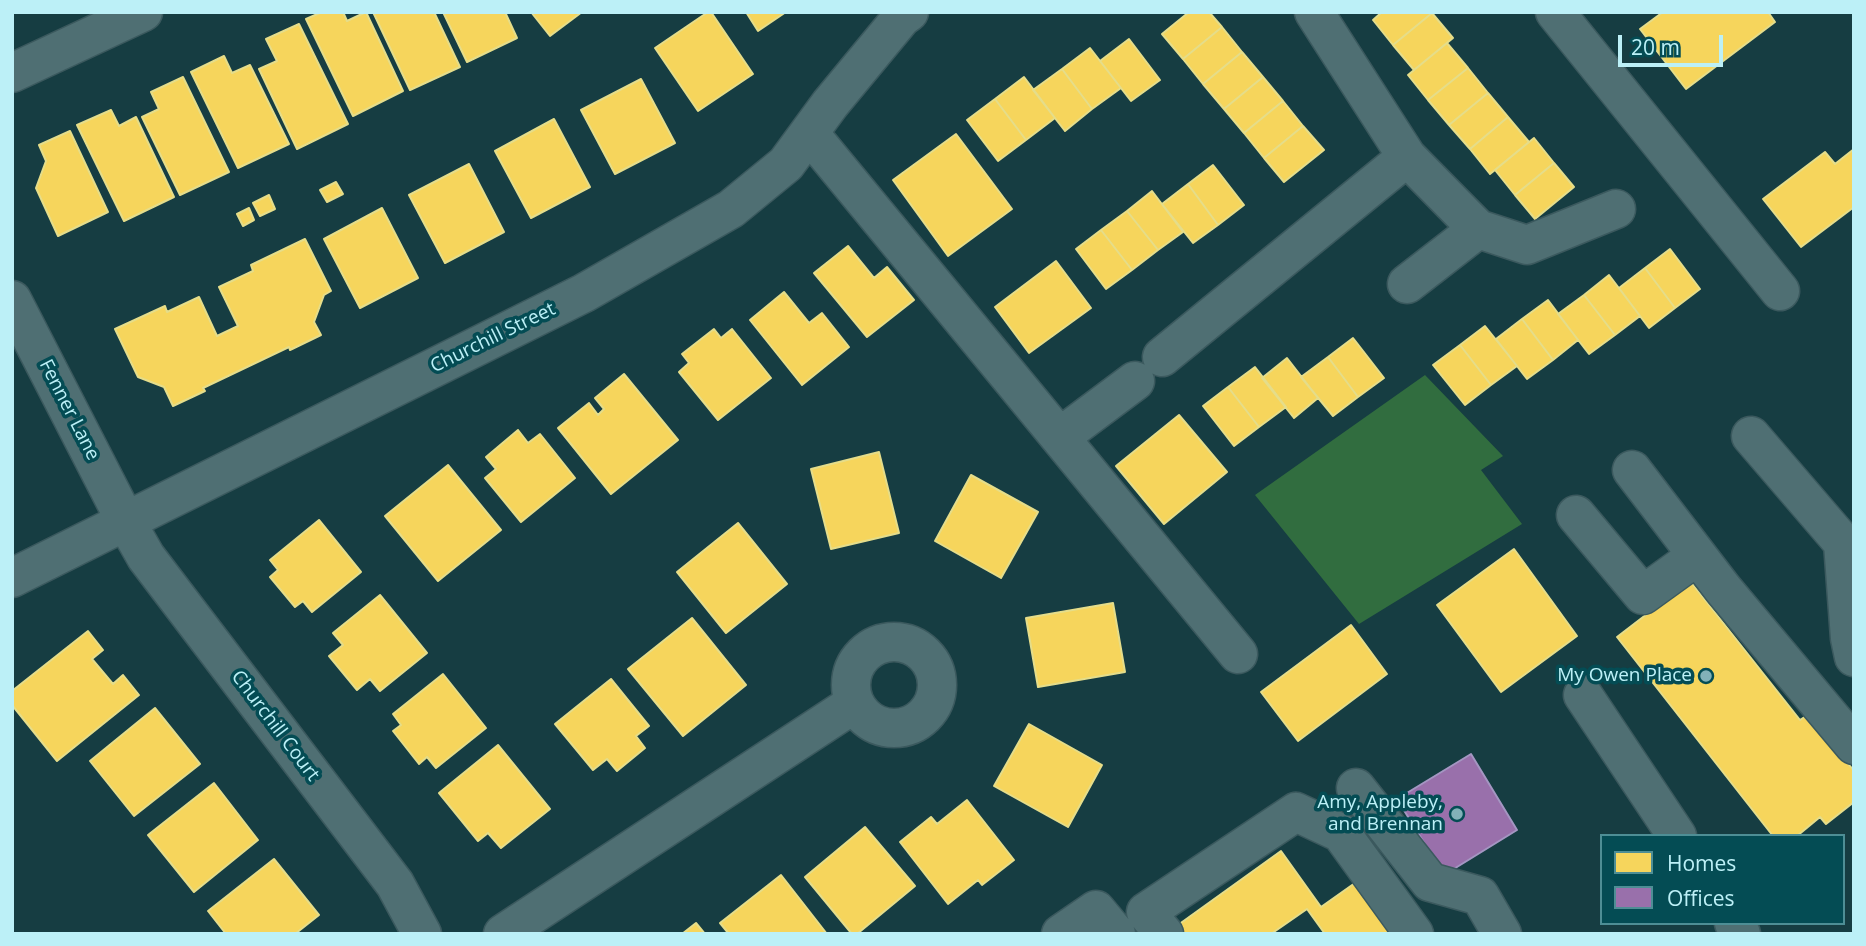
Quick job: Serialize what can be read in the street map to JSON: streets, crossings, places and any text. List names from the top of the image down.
{
  "streets": {
    "street": ["Churchill Street", "Fenner Lane", "Churchill Court"]
  },
  "crossings": [
    ["Churchill Street", "Fenner Lane"],
    ["Churchill Street", "Churchill Court"],
    ["Fenner Lane", "Churchill Court"]
  ],
  "places": ["My Owen Place", "Amy, Appleby, and Brennan"],
  "legend": ["Homes", "Offices"],
  "scale_bar": "20 m"
}
